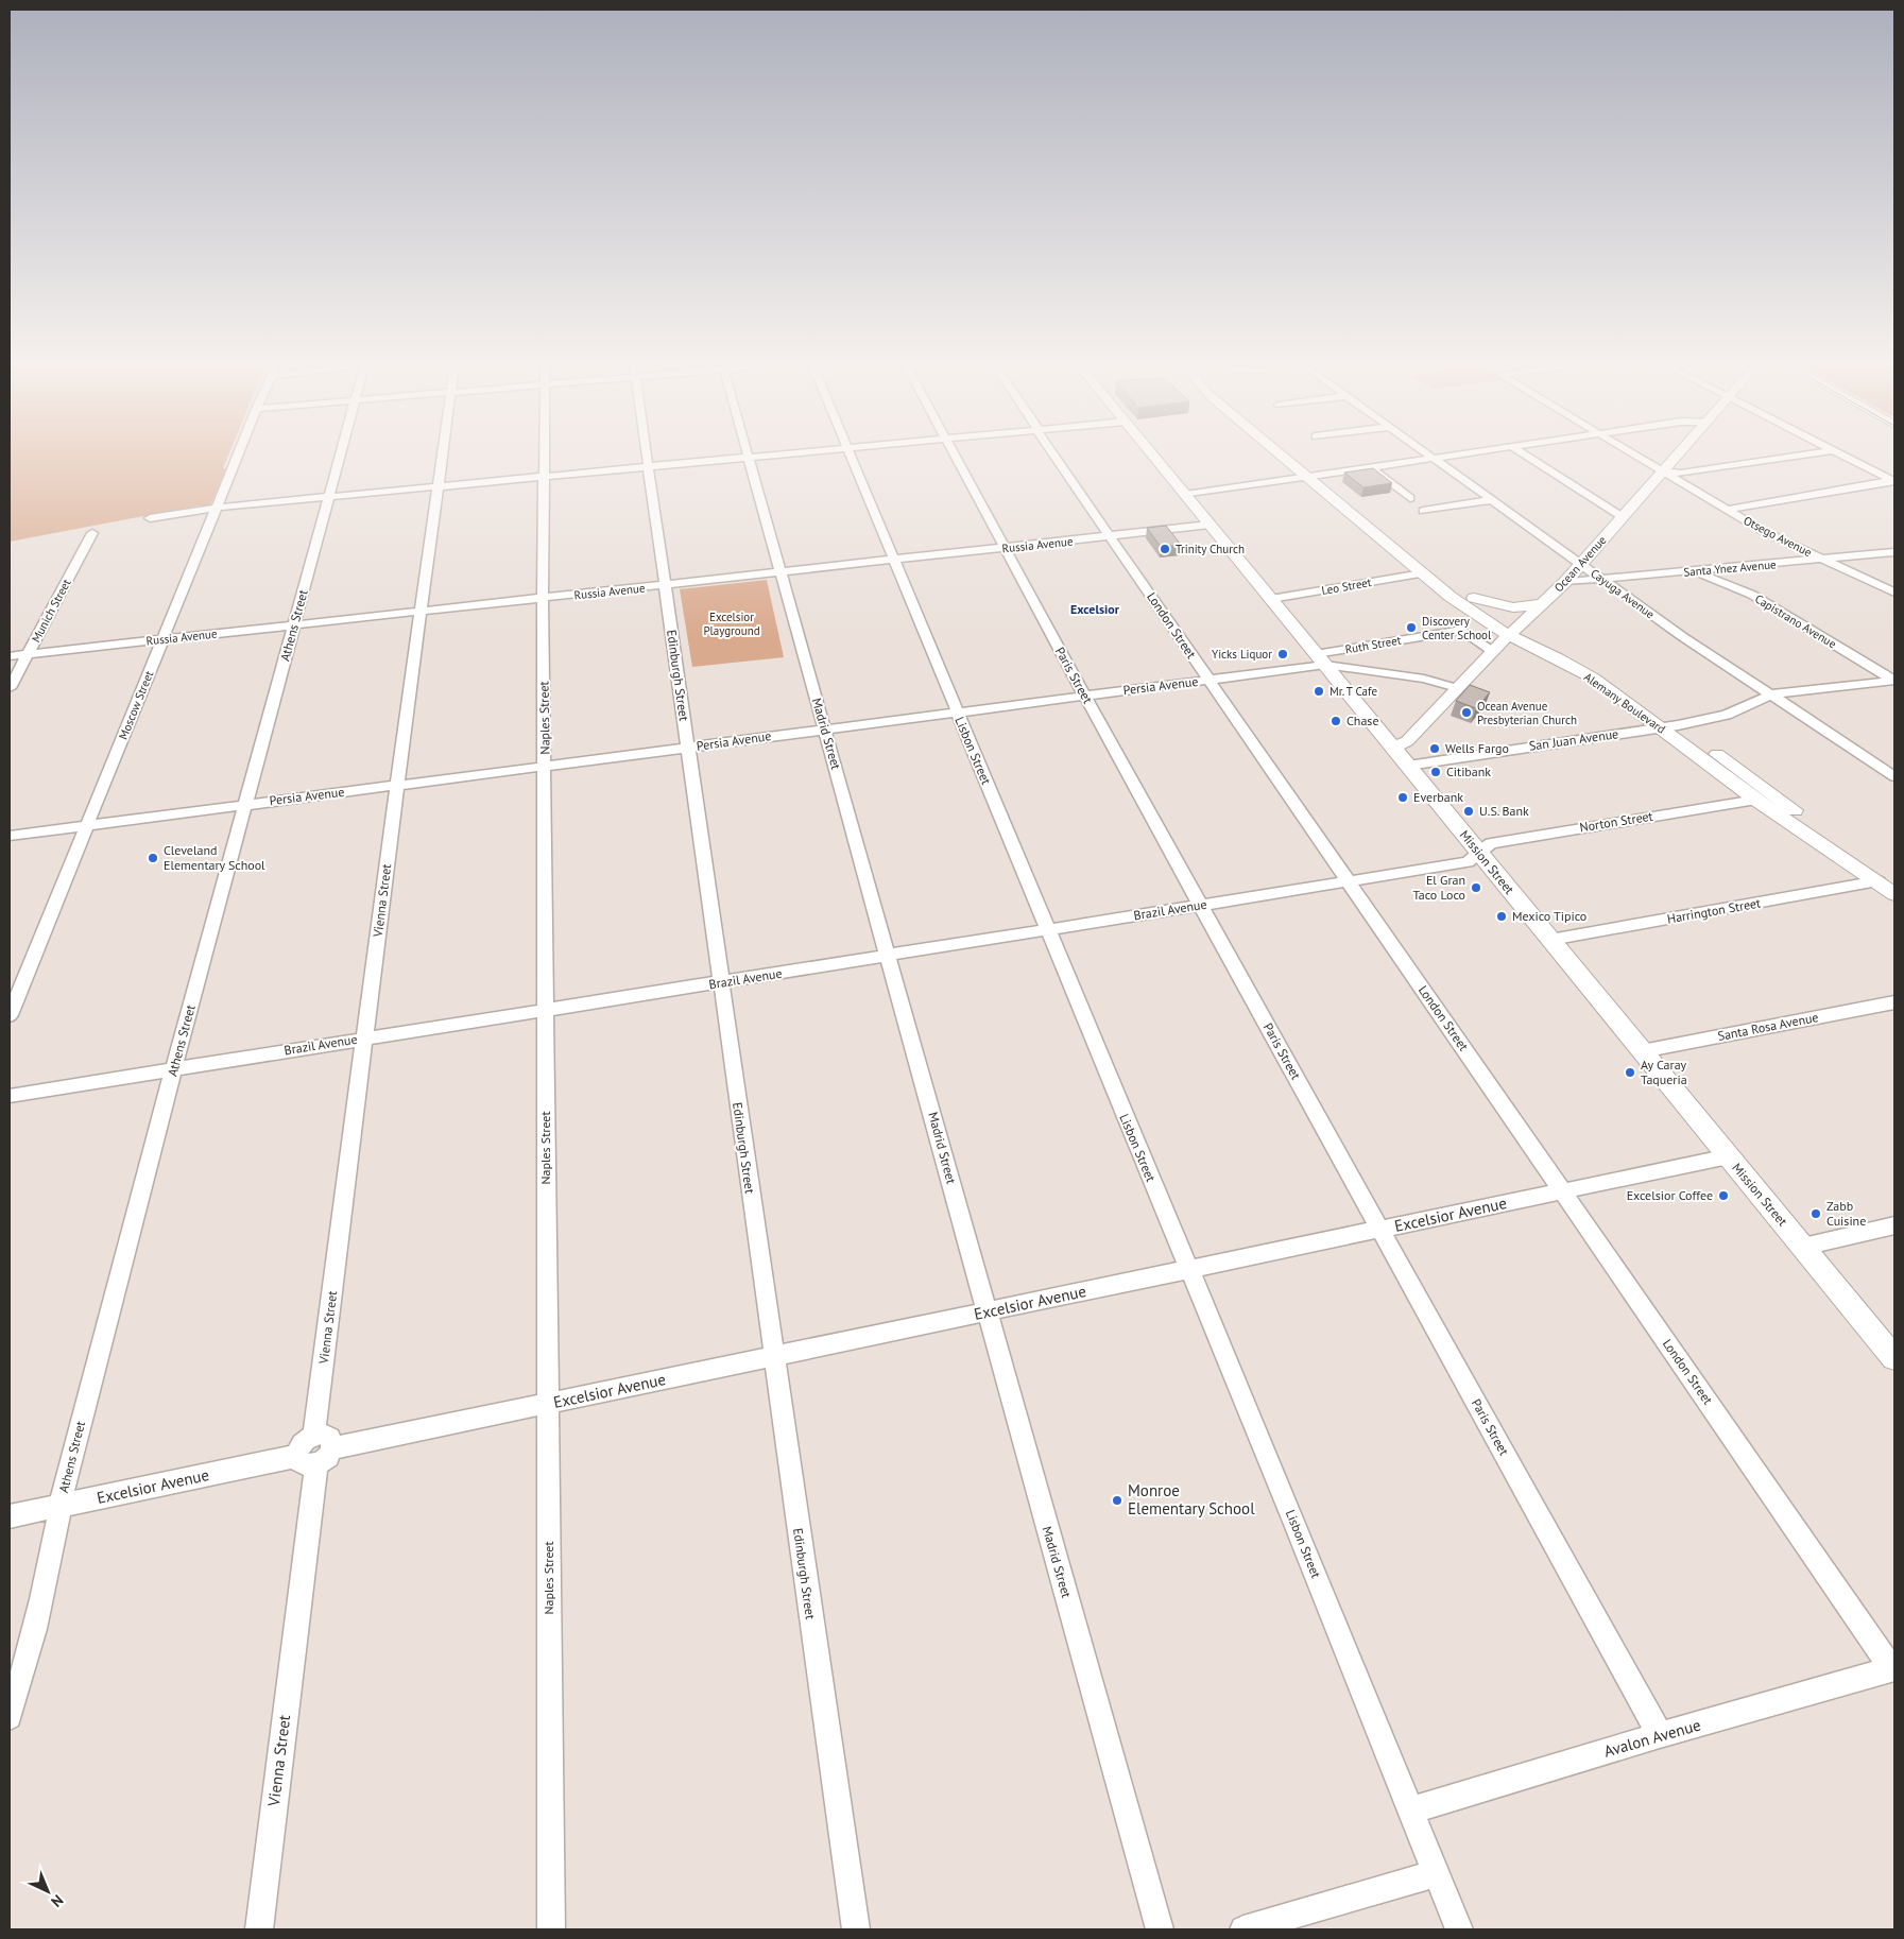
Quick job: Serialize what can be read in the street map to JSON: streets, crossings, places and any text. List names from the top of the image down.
{
  "streets": {
    "main road": ["Ocean Avenue", "Alemany Boulevard", "Mission Street"],
    "street": [
      "Otsego Avenue",
      "Russia Avenue",
      "Santa Ynez Avenue",
      "Leo Street",
      "Cayuga Avenue",
      "Munich Street",
      "Capistrano Avenue",
      "Athens Street",
      "London Street",
      "Ruth Street",
      "Edinburgh Street",
      "Paris Street",
      "Persia Avenue",
      "Moscow Street",
      "Naples Street",
      "Madrid Street",
      "San Juan Avenue",
      "Lisbon Street",
      "Norton Street",
      "Vienna Street",
      "Brazil Avenue",
      "Harrington Street",
      "Santa Rosa Avenue",
      "Excelsior Avenue",
      "Avalon Avenue"
    ]
  },
  "crossings": [
    ["Otsego Avenue", "Ocean Avenue"],
    ["Otsego Avenue", "Santa Ynez Avenue"],
    ["Russia Avenue", "Munich Street"],
    ["Russia Avenue", "Athens Street"],
    ["Russia Avenue", "London Street"],
    ["Russia Avenue", "Edinburgh Street"],
    ["Russia Avenue", "Paris Street"],
    ["Russia Avenue", "Moscow Street"],
    ["Russia Avenue", "Naples Street"],
    ["Russia Avenue", "Madrid Street"],
    ["Russia Avenue", "Lisbon Street"],
    ["Russia Avenue", "Mission Street"],
    ["Russia Avenue", "Vienna Street"],
    ["Ocean Avenue", "Santa Ynez Avenue"],
    ["Ocean Avenue", "Cayuga Avenue"],
    ["Ocean Avenue", "Ruth Street"],
    ["Ocean Avenue", "Persia Avenue"],
    ["Ocean Avenue", "Alemany Boulevard"],
    ["Ocean Avenue", "Mission Street"],
    ["Santa Ynez Avenue", "Cayuga Avenue"],
    ["Santa Ynez Avenue", "Capistrano Avenue"],
    ["Leo Street", "Alemany Boulevard"],
    ["Leo Street", "Mission Street"],
    ["Cayuga Avenue", "San Juan Avenue"],
    ["Capistrano Avenue", "San Juan Avenue"],
    ["Athens Street", "Persia Avenue"],
    ["Athens Street", "Brazil Avenue"],
    ["Athens Street", "Excelsior Avenue"],
    ["London Street", "Persia Avenue"],
    ["London Street", "Brazil Avenue"],
    ["London Street", "Excelsior Avenue"],
    ["London Street", "Avalon Avenue"],
    ["Ruth Street", "Persia Avenue"],
    ["Ruth Street", "Mission Street"],
    ["Edinburgh Street", "Persia Avenue"],
    ["Edinburgh Street", "Brazil Avenue"],
    ["Edinburgh Street", "Excelsior Avenue"],
    ["Paris Street", "Persia Avenue"],
    ["Paris Street", "Brazil Avenue"],
    ["Paris Street", "Excelsior Avenue"],
    ["Paris Street", "Avalon Avenue"],
    ["Persia Avenue", "Moscow Street"],
    ["Persia Avenue", "Naples Street"],
    ["Persia Avenue", "Madrid Street"],
    ["Persia Avenue", "Lisbon Street"],
    ["Persia Avenue", "Mission Street"],
    ["Persia Avenue", "Vienna Street"],
    ["Alemany Boulevard", "San Juan Avenue"],
    ["Alemany Boulevard", "Norton Street"],
    ["Alemany Boulevard", "Harrington Street"],
    ["Naples Street", "Brazil Avenue"],
    ["Naples Street", "Excelsior Avenue"],
    ["Madrid Street", "Brazil Avenue"],
    ["Madrid Street", "Excelsior Avenue"],
    ["San Juan Avenue", "Mission Street"],
    ["Lisbon Street", "Brazil Avenue"],
    ["Lisbon Street", "Excelsior Avenue"],
    ["Lisbon Street", "Avalon Avenue"],
    ["Norton Street", "Mission Street"],
    ["Norton Street", "Brazil Avenue"],
    ["Mission Street", "Brazil Avenue"],
    ["Mission Street", "Harrington Street"],
    ["Mission Street", "Santa Rosa Avenue"],
    ["Mission Street", "Excelsior Avenue"],
    ["Vienna Street", "Brazil Avenue"],
    ["Vienna Street", "Excelsior Avenue"]
  ],
  "districts": ["Excelsior"],
  "parks": ["Excelsior Playground"],
  "places": [
    "Trinity Church",
    "Discovery Center School",
    "Yicks Liquor",
    "Mr. T Cafe",
    "Ocean Avenue Presbyterian Church",
    "Chase",
    "Wells Fargo",
    "Citibank",
    "Everbank",
    "U.S. Bank",
    "Cleveland Elementary School",
    "El Gran Taco Loco",
    "Mexico Tipico",
    "Ay Caray Taqueria",
    "Excelsior Coffee",
    "Zabb Cuisine",
    "Monroe Elementary School"
  ],
  "north": "bottom right"
}
